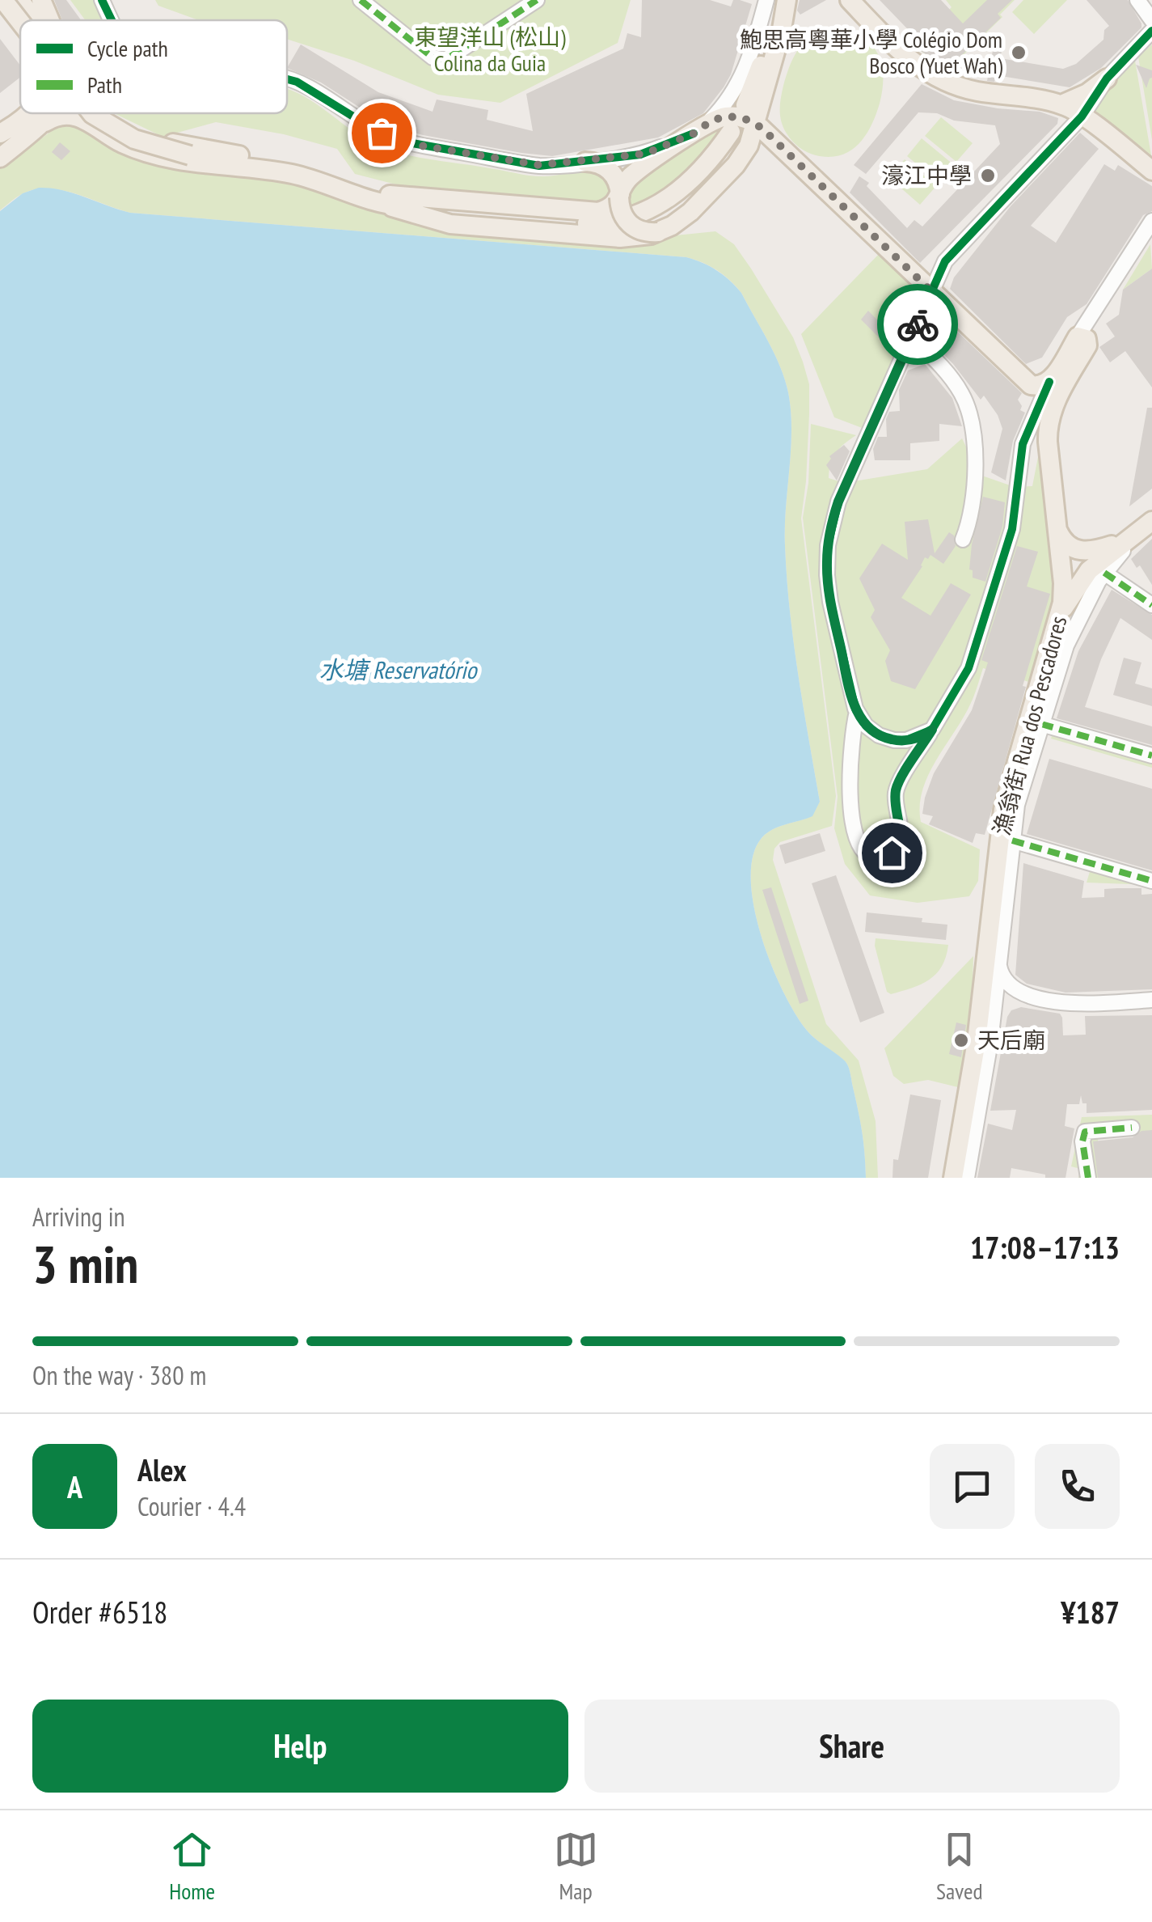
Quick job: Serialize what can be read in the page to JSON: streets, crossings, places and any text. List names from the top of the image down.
{
  "streets": {
    "main road": ["漁翁街 Rua dos Pescadores"]
  },
  "water": ["水塘 Reservatório"],
  "parks": ["東望洋山 (松山) Colina da Guia"],
  "places": ["鮑思高粵華小學 Colégio Dom Bosco (Yuet Wah)", "濠江中學", "天后廟"],
  "legend": ["Cycle path", "Path"],
  "page": {
    "heading": ["3 min", "Arriving in", "17:08–17:13"],
    "panel": [
      "Alex",
      "Courier · 4.4",
      "Order #6518",
      "¥187"
    ],
    "bar": "On the way · 380 m",
    "round": "A",
    "buttons": ["Help", "Share"],
    "tabs": ["Home", "Map", "Saved"]
  }
}
